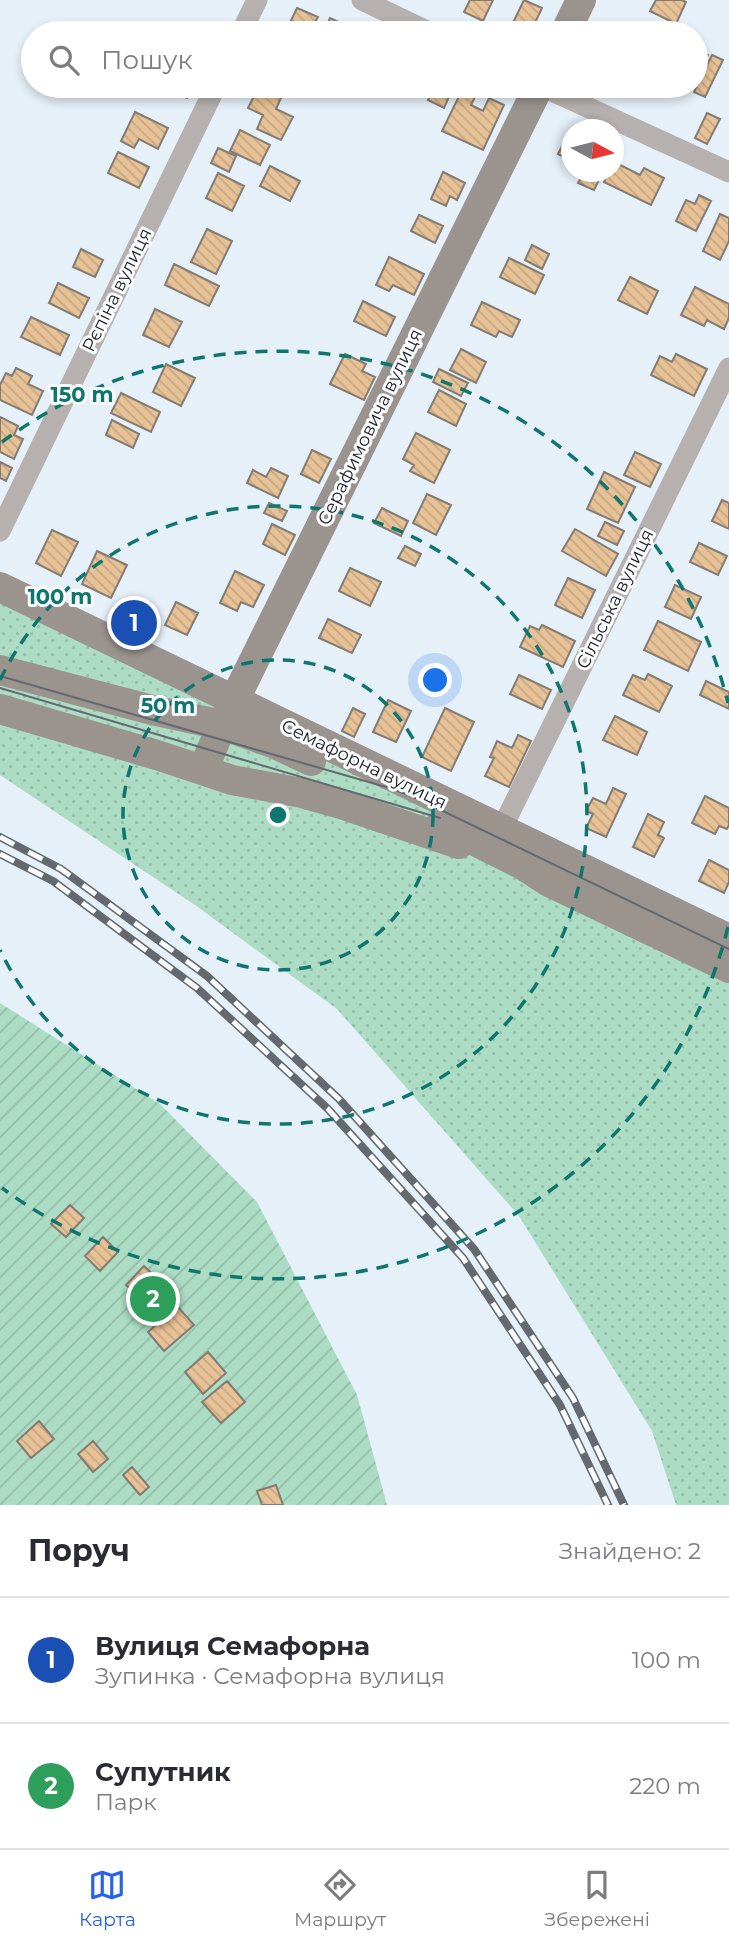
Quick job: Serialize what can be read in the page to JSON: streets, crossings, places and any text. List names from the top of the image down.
{
  "streets": {
    "main road": ["Серафимовича вулиця", "Семафорна вулиця"],
    "street": ["Рєпіна вулиця", "Сільська вулиця"]
  },
  "crossings": [
    ["Серафимовича вулиця", "Семафорна вулиця"],
    ["Сільська вулиця", "Семафорна вулиця"]
  ],
  "north": "right",
  "page": {
    "search": "Пошук",
    "pins": ["1", "2"],
    "heading": ["Поруч", "Знайдено: 2"],
    "list": [
      {
        "mark": "1",
        "name": "Вулиця Семафорна",
        "note": "Зупинка · Семафорна вулиця",
        "value": "100 m"
      },
      {
        "mark": "2",
        "name": "Супутник",
        "note": "Парк",
        "value": "220 m"
      }
    ],
    "nav": ["Карта", "Маршрут", "Збережені"]
  },
  "rings": ["150 m", "100 m", "50 m"]
}
